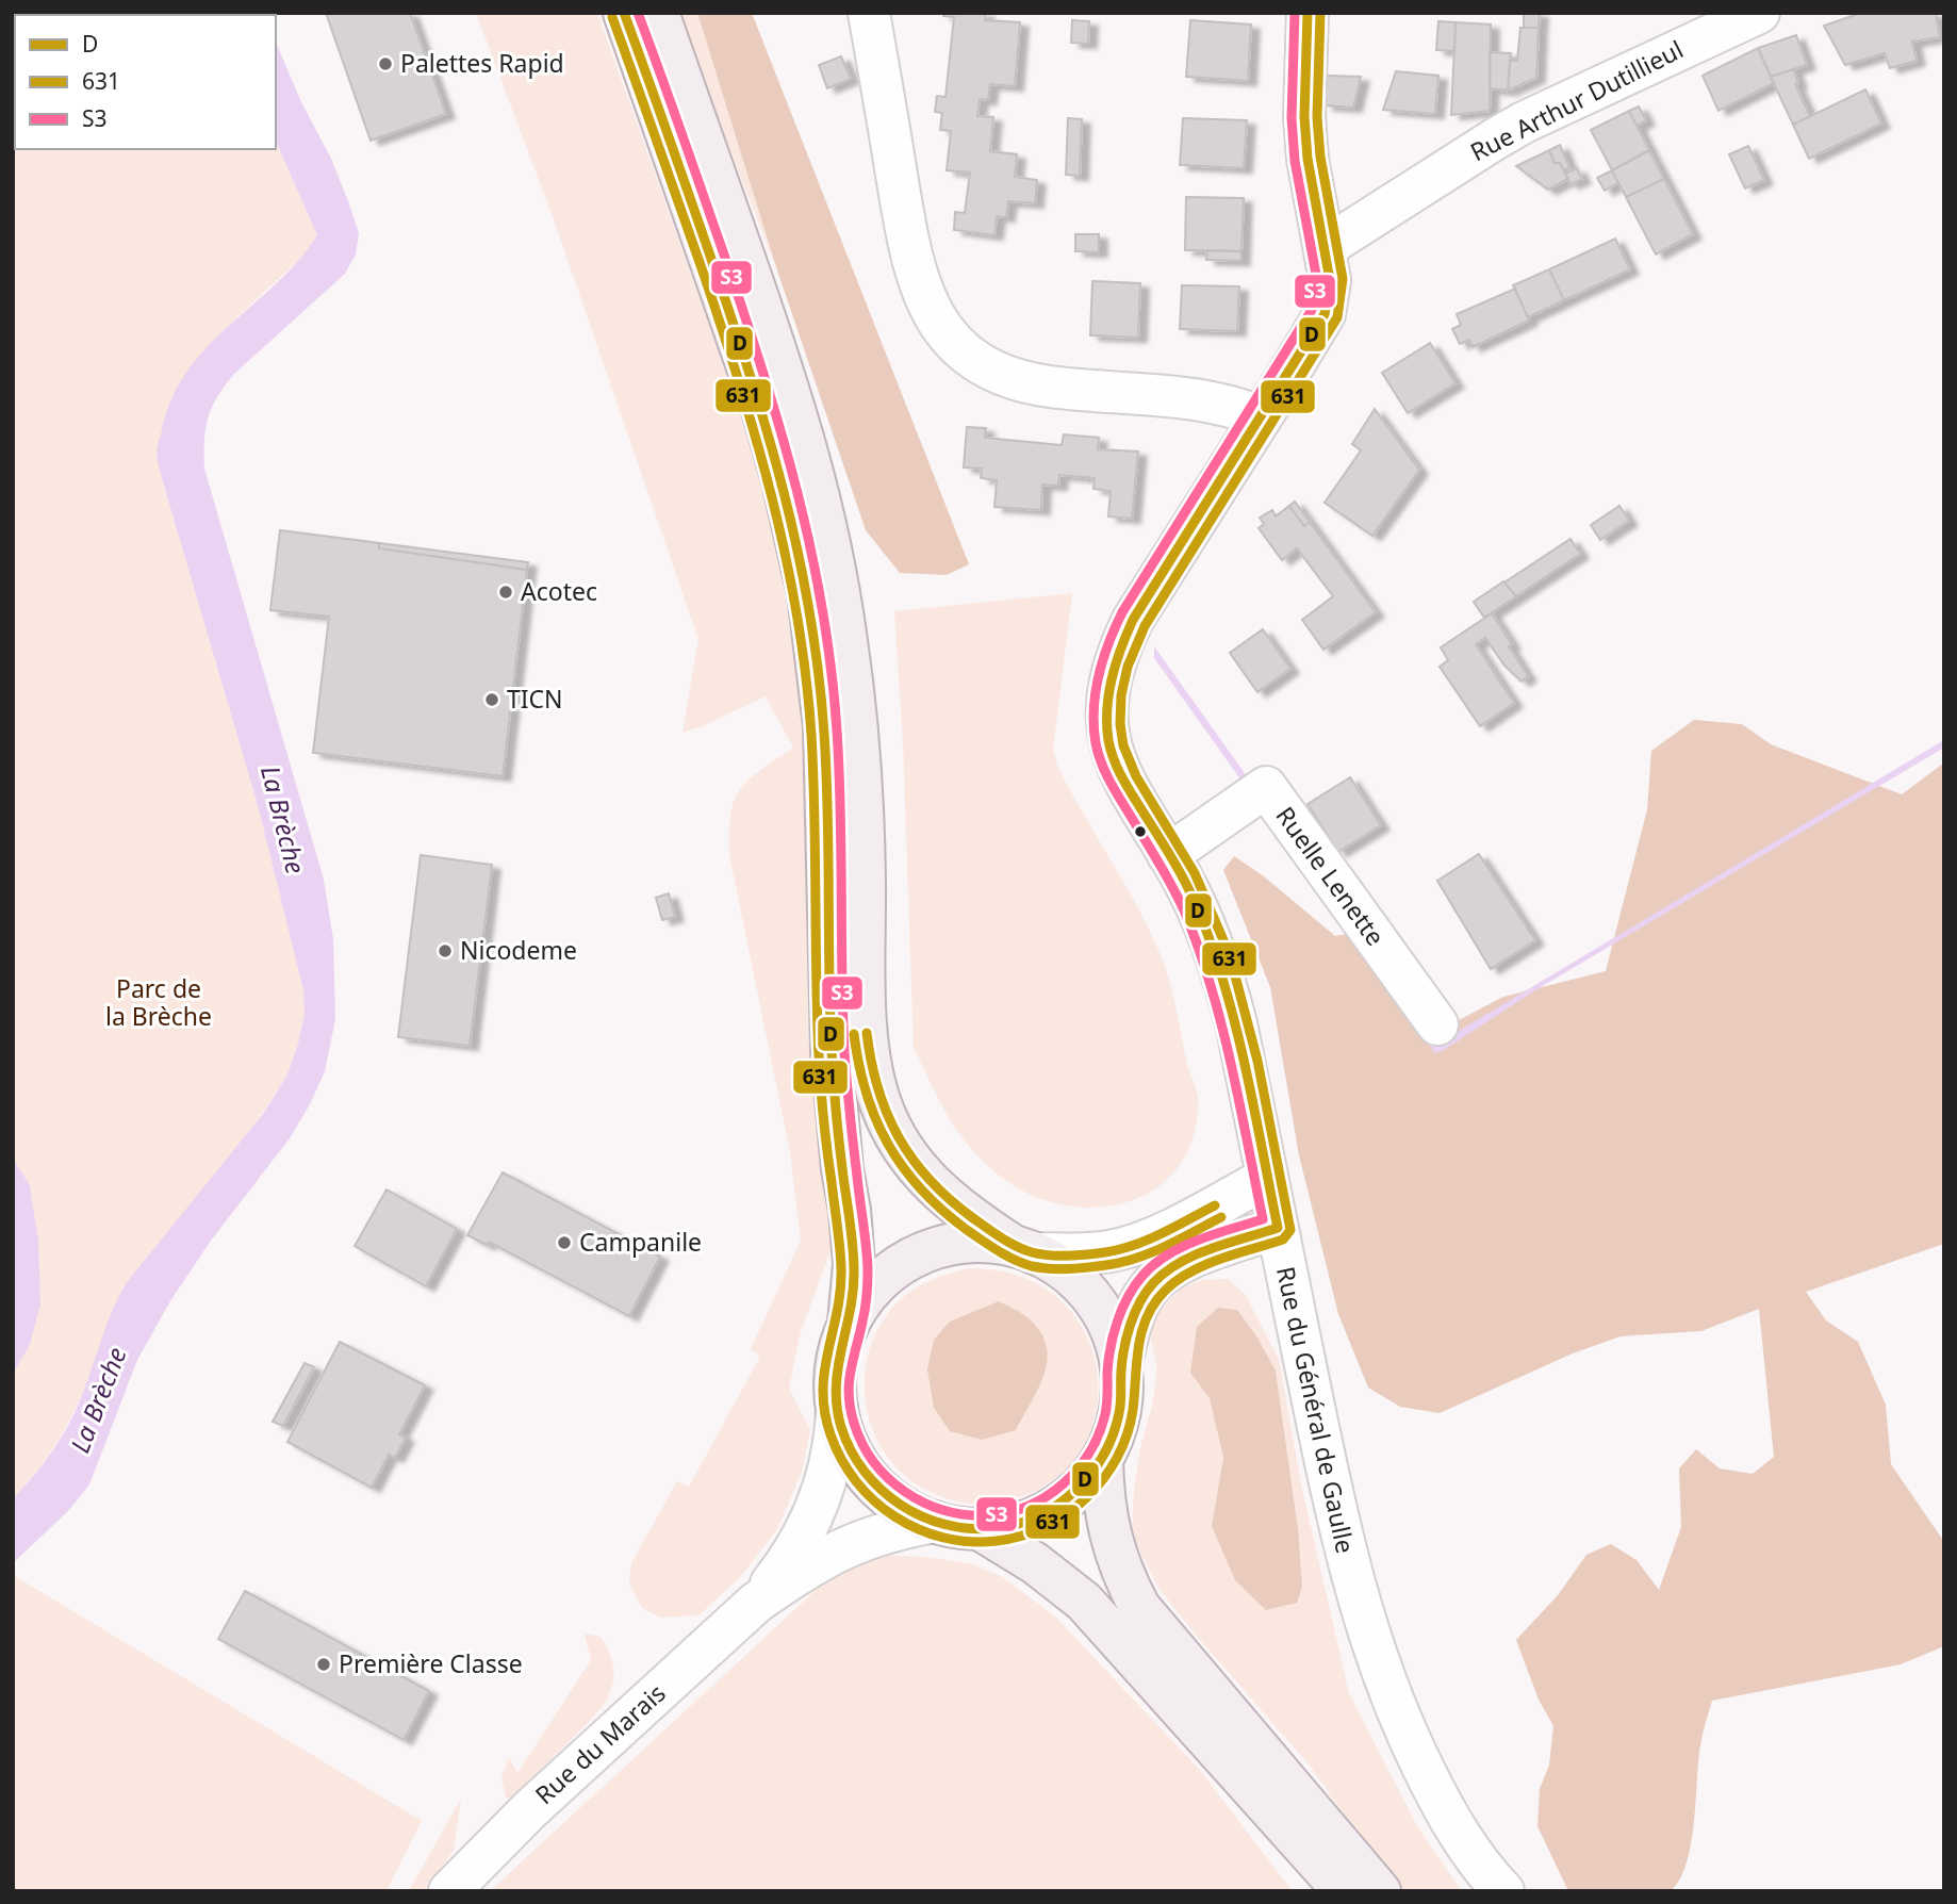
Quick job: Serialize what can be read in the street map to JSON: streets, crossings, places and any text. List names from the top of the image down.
{
  "streets": {
    "street": [
      "Rue Arthur Dutillieul",
      "Ruelle Lenette",
      "Rue du Général de Gaulle",
      "Rue du Marais"
    ]
  },
  "crossings": [
    ["Rue Arthur Dutillieul", "Rue du Général de Gaulle"],
    ["Ruelle Lenette", "Rue du Général de Gaulle"]
  ],
  "water": ["La Brèche"],
  "parks": ["Parc de la Brèche"],
  "places": [
    "Palettes Rapid",
    "Acotec",
    "TICN",
    "Nicodeme",
    "Campanile",
    "Première Classe"
  ],
  "lines": ["transit line D", "transit line 631", "transit line S3"],
  "legend": ["D", "631", "S3"]
}
